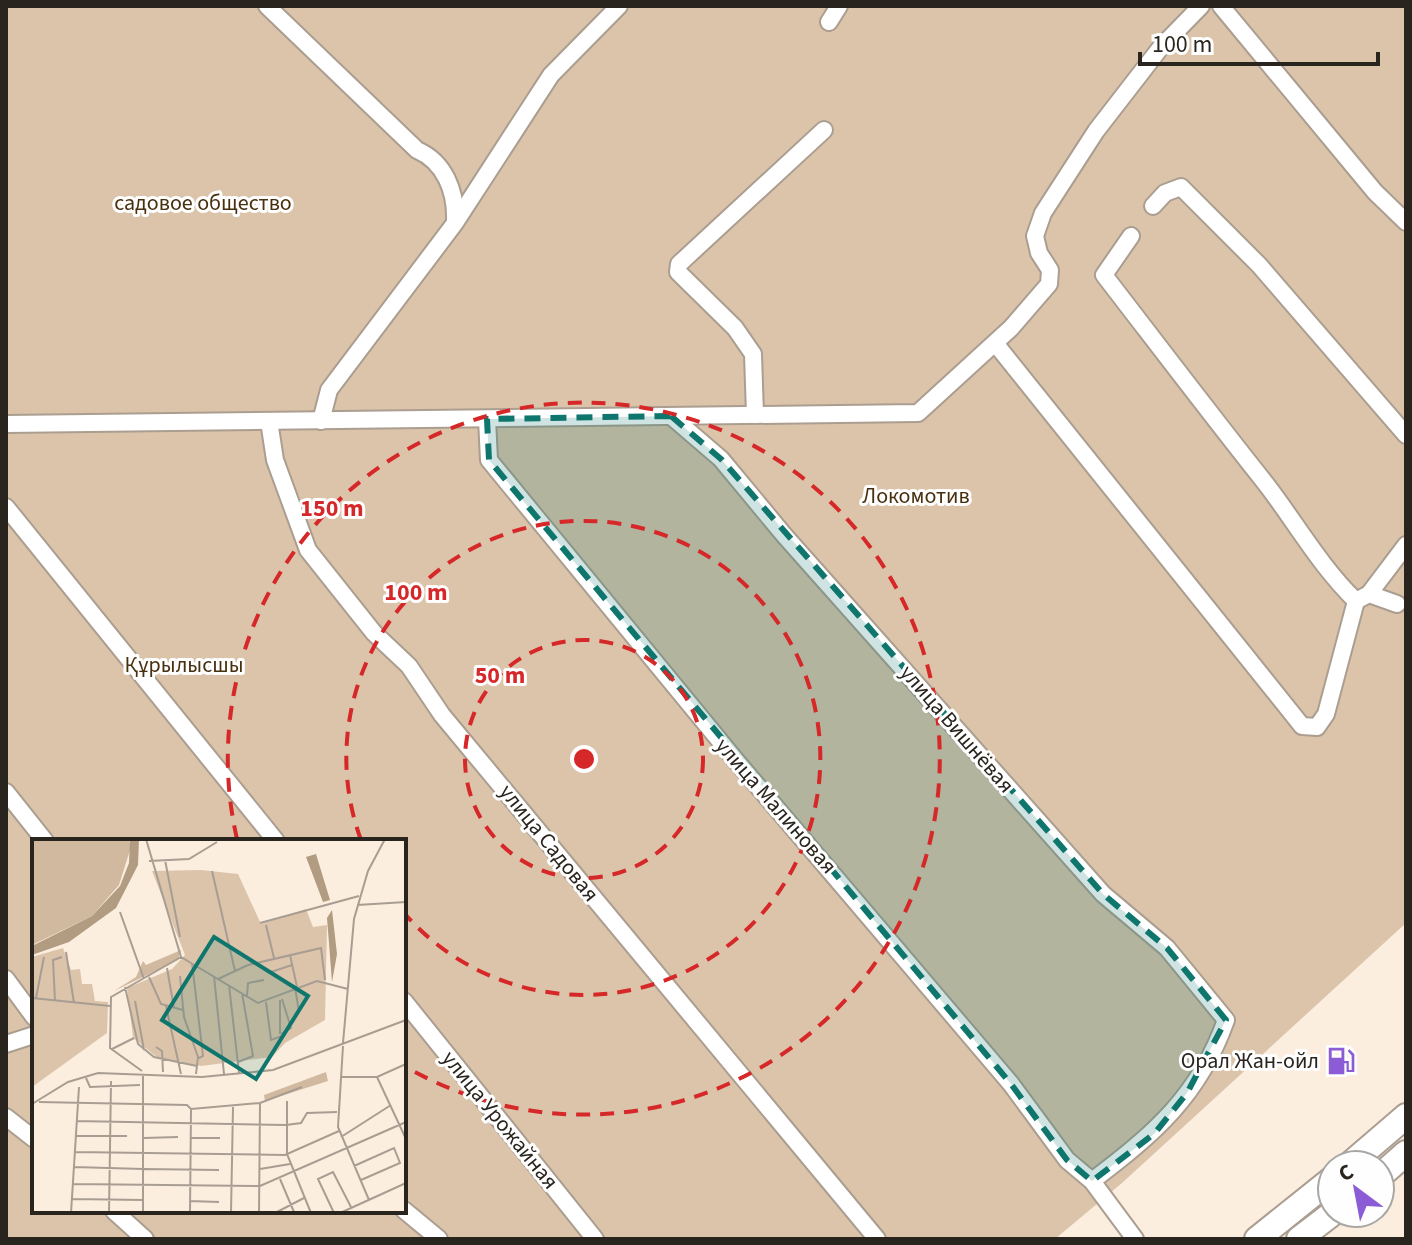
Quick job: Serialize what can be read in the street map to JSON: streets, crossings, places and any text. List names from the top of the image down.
{
  "streets": {
    "street": [
      "улица Вишнёвая",
      "улица Малиновая",
      "улица Садовая",
      "улица Урожайная"
    ]
  },
  "crossings": [
    ["улица Вишнёвая", "улица Малиновая"]
  ],
  "parks": ["садовое общество", "Локомотив", "Құрылысшы"],
  "places": {
    "fuel station": ["Орал Жан-ойл"]
  },
  "scale_bar": "100 m",
  "north": "top left",
  "rings": ["150 m", "100 m", "50 m"]
}
